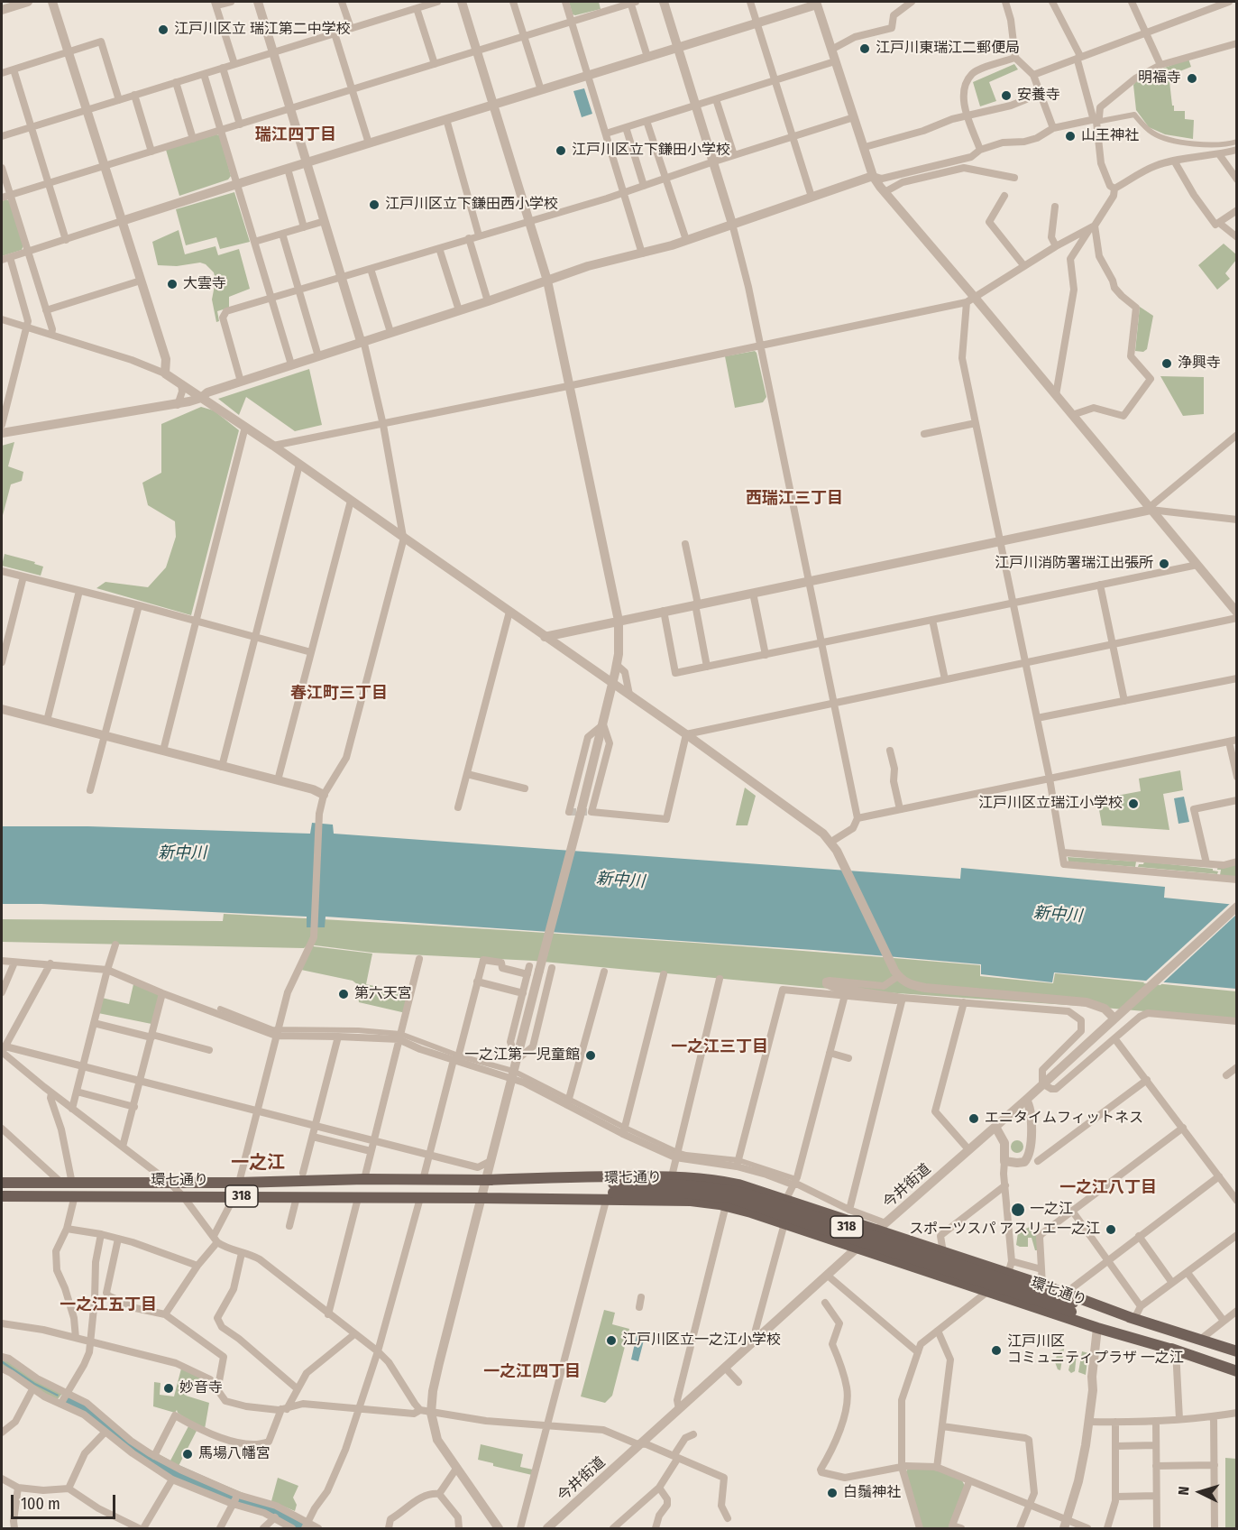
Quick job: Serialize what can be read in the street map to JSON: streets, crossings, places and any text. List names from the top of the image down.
{
  "streets": {
    "main road": ["環七通り", "318"],
    "street": ["今井街道"]
  },
  "districts": [
    "瑞江四丁目",
    "西瑞江三丁目",
    "春江町三丁目",
    "一之江三丁目",
    "一之江",
    "一之江八丁目",
    "一之江五丁目",
    "一之江四丁目"
  ],
  "water": ["新中川"],
  "places": [
    "江戸川区立 瑞江第二中学校",
    "江戸川東瑞江二郵便局",
    "明福寺",
    "安養寺",
    "山王神社",
    "江戸川区立下鎌田小学校",
    "江戸川区立下鎌田西小学校",
    "大雲寺",
    "浄興寺",
    "江戸川消防署瑞江出張所",
    "江戸川区立瑞江小学校",
    "第六天宮",
    "一之江第一児童館",
    "エニタイムフィットネス",
    "一之江",
    "スポーツスパ アスリエ一之江",
    "江戸川区立一之江小学校",
    "江戸川区 コミュニティプラザ 一之江",
    "妙音寺",
    "馬場八幡宮",
    "白鬚神社"
  ],
  "scale_bar": "100 m",
  "north": "left"
}
